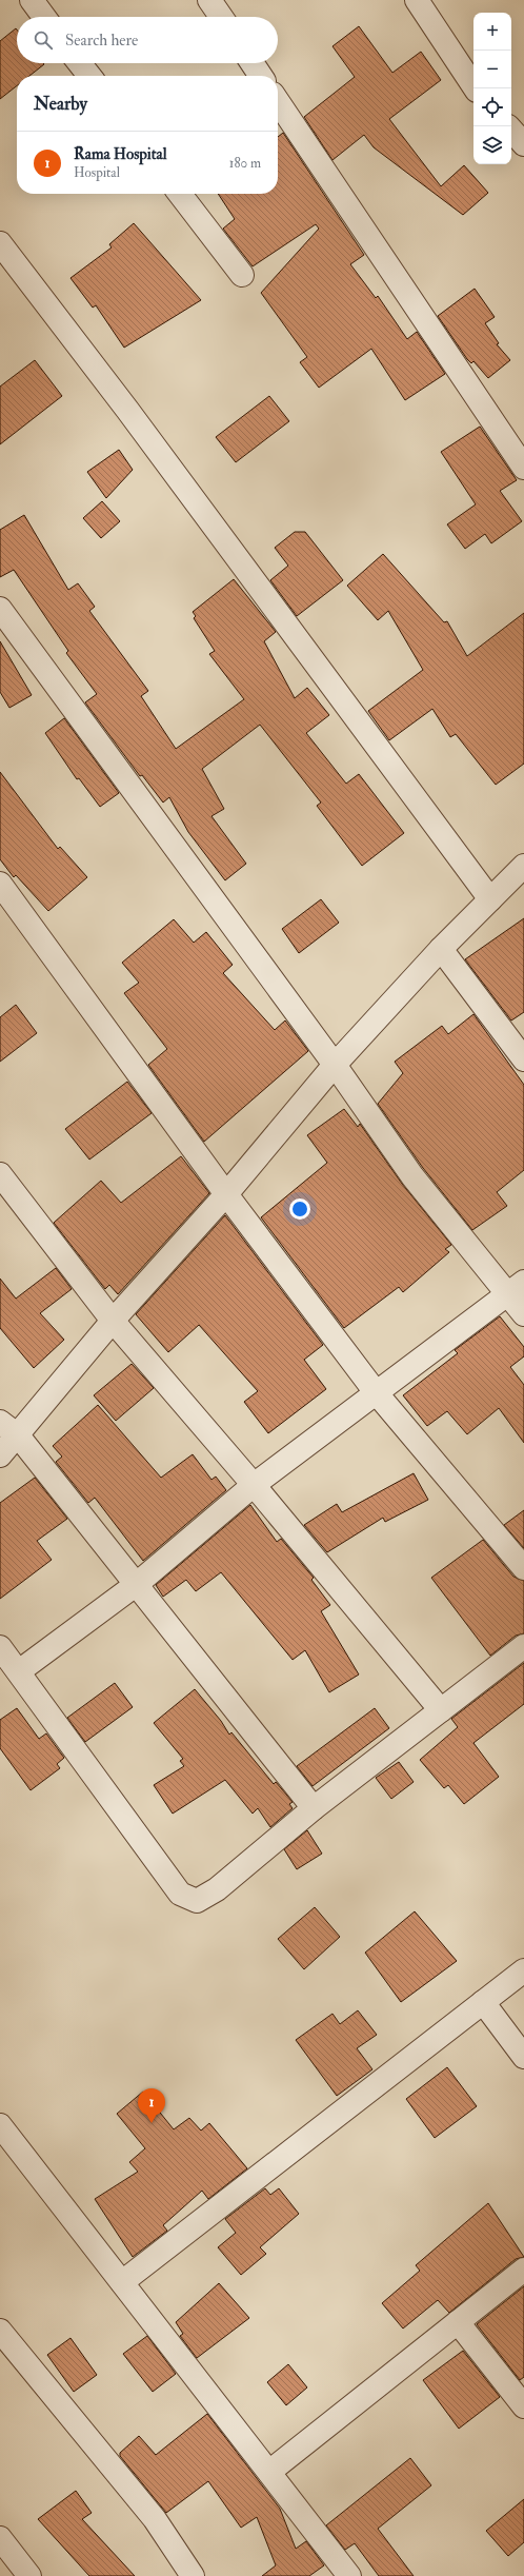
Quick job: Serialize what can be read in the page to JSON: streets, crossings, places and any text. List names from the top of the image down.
{
  "page": {
    "map_buttons": ["+", "−"],
    "search": "Search here",
    "heading": "Nearby",
    "list": [
      {
        "mark": "1",
        "name": "Rama Hospital",
        "note": "Hospital",
        "value": "180 m"
      }
    ],
    "pins": "1"
  }
}
